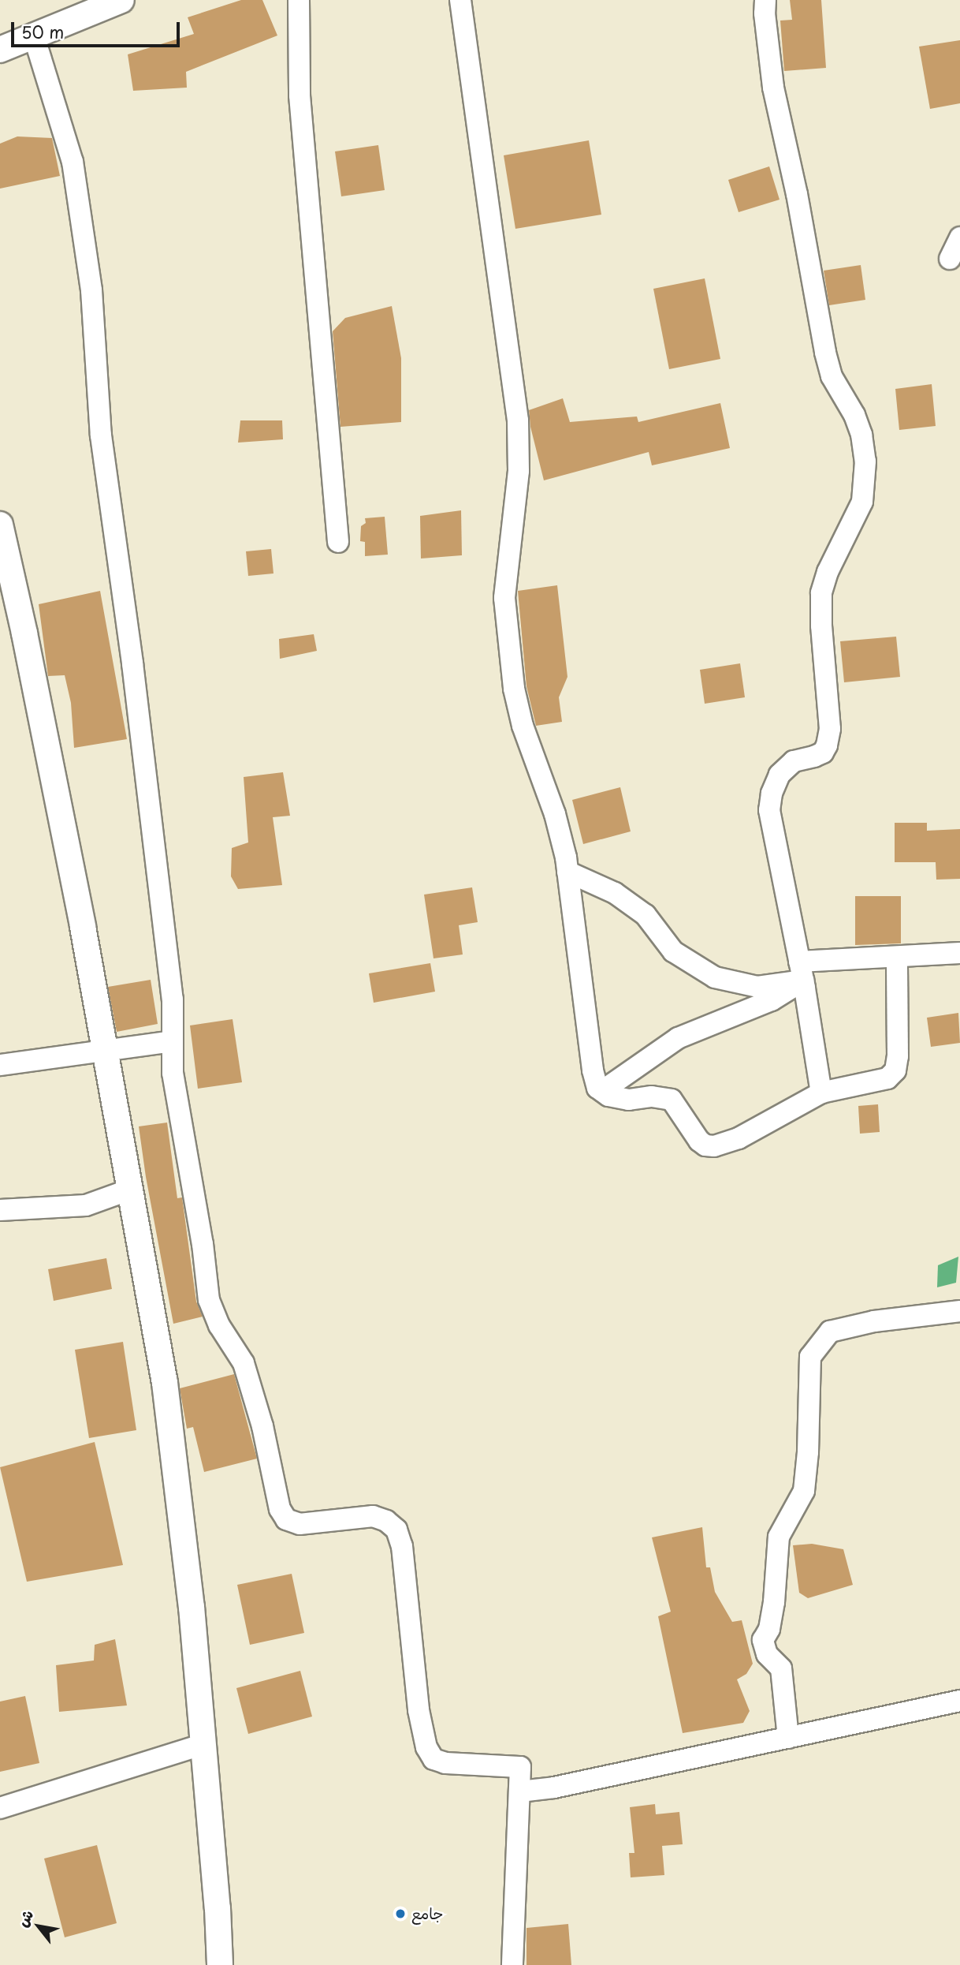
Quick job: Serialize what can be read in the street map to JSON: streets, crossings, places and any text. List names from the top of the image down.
{
  "places": ["جامع"],
  "scale_bar": "50 m",
  "north": "top left"
}
